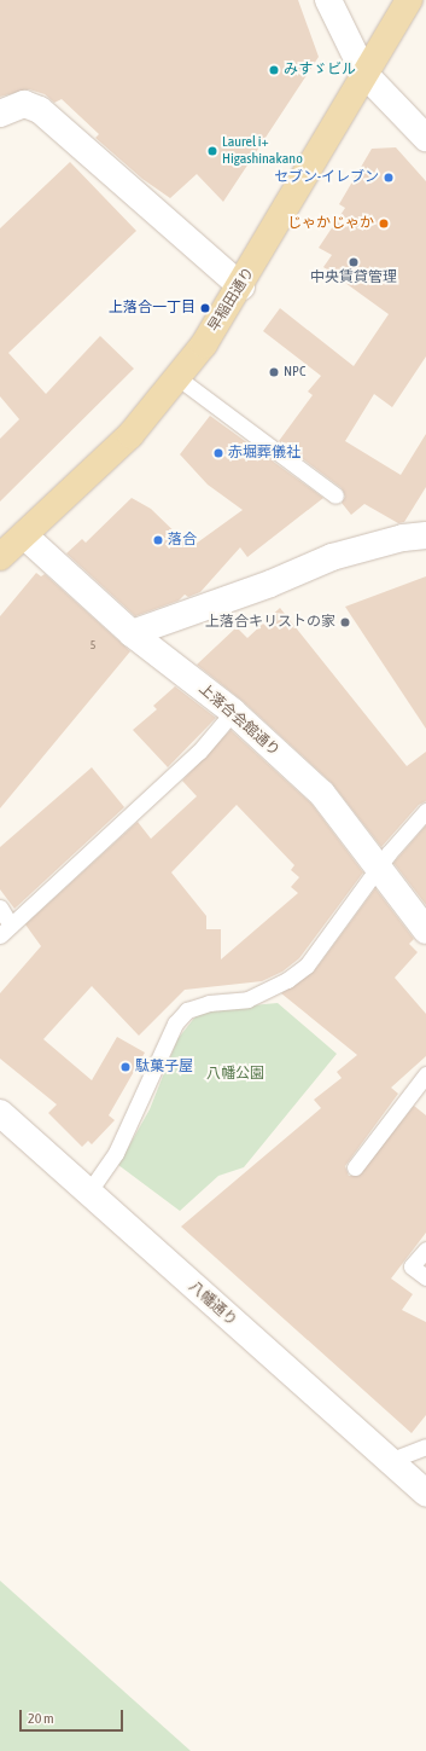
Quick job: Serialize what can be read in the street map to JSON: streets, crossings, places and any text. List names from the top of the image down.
{
  "streets": {
    "main road": ["早稲田通り"],
    "street": ["上落合会館通り", "八幡通り"]
  },
  "crossings": [
    ["早稲田通り", "上落合会館通り"]
  ],
  "parks": ["八幡公園"],
  "places": [
    "みすゞビル",
    "Laurel i+ Higashinakano",
    "セブン-イレブン",
    "じゃかじゃか",
    "中央賃貸管理",
    "上落合一丁目",
    "NPC",
    "赤堀葬儀社",
    "落合",
    "上落合キリストの家",
    "駄菓子屋"
  ],
  "house_numbers": ["5"],
  "scale_bar": "20 m"
}
